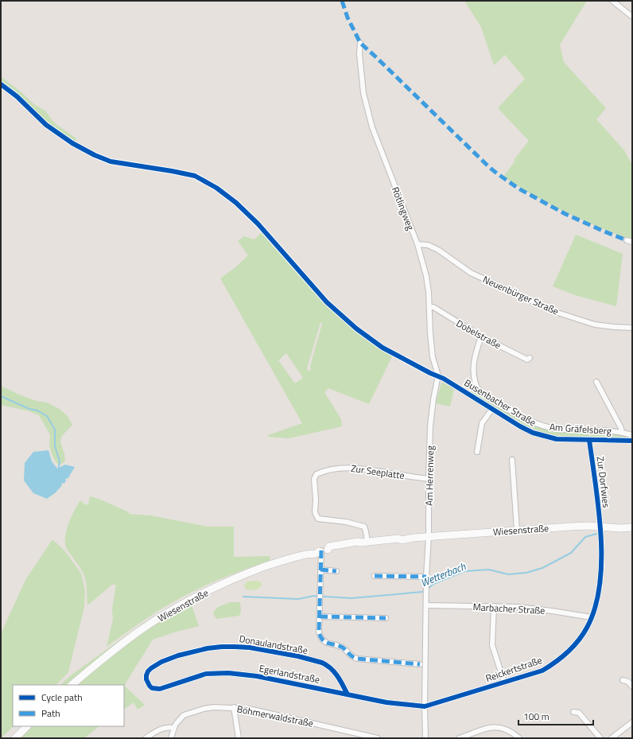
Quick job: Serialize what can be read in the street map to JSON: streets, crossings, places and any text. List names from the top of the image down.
{
  "streets": {
    "main road": ["Wiesenstraße"],
    "street": [
      "Rötlingweg",
      "Neuenbürger Straße",
      "Dobelstraße",
      "Busenbacher Straße",
      "Am Gräfelsberg",
      "Zur Seeplatte",
      "Am Herrenweg",
      "Zur Dorfwies",
      "Marbacher Straße",
      "Donaulandstraße",
      "Reickertstraße",
      "Egerlandstraße",
      "Böhmerwaldstraße"
    ]
  },
  "crossings": [
    ["Rötlingweg", "Neuenbürger Straße"],
    ["Rötlingweg", "Dobelstraße"],
    ["Rötlingweg", "Busenbacher Straße"],
    ["Rötlingweg", "Am Herrenweg"],
    ["Dobelstraße", "Am Gräfelsberg"],
    ["Busenbacher Straße", "Am Herrenweg"],
    ["Busenbacher Straße", "Zur Dorfwies"],
    ["Zur Seeplatte", "Am Herrenweg"],
    ["Zur Seeplatte", "Wiesenstraße"],
    ["Am Herrenweg", "Wiesenstraße"],
    ["Am Herrenweg", "Marbacher Straße"],
    ["Am Herrenweg", "Reickertstraße"],
    ["Am Herrenweg", "Egerlandstraße"],
    ["Zur Dorfwies", "Wiesenstraße"],
    ["Zur Dorfwies", "Reickertstraße"],
    ["Wiesenstraße", "Reickertstraße"],
    ["Marbacher Straße", "Reickertstraße"],
    ["Donaulandstraße", "Egerlandstraße"],
    ["Reickertstraße", "Egerlandstraße"]
  ],
  "water": ["Wetterbach"],
  "legend": ["Cycle path", "Path"],
  "scale_bar": "100 m"
}
